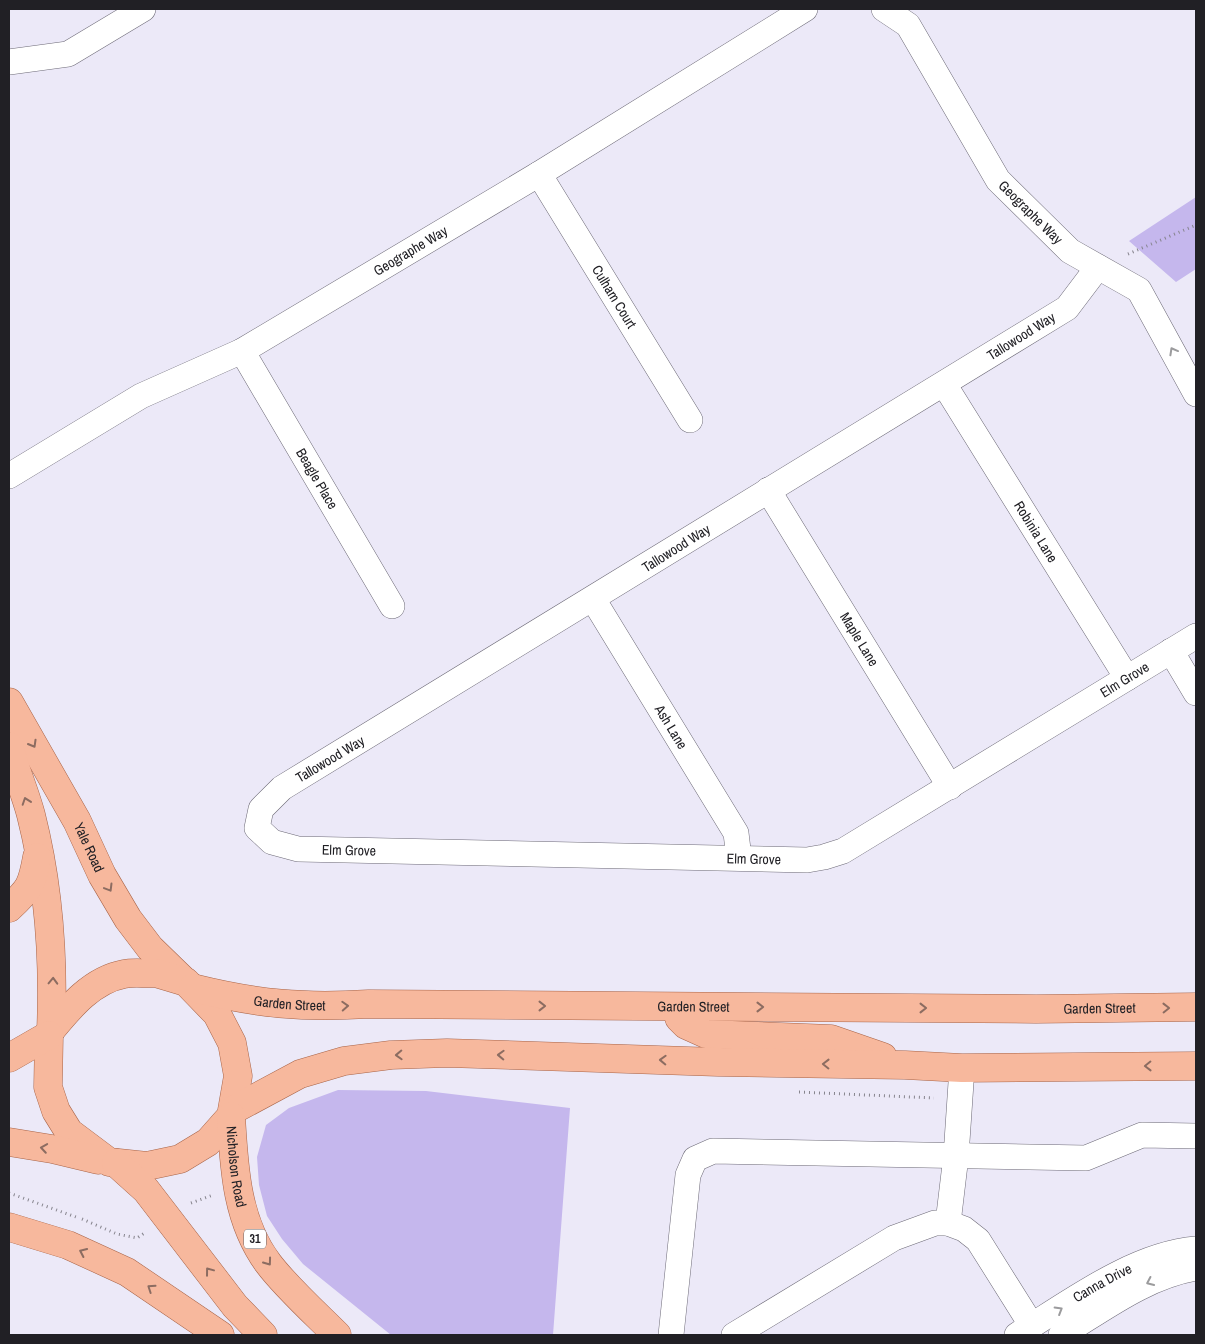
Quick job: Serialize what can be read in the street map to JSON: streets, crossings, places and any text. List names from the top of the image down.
{
  "streets": {
    "main road": [
      "Yale Road",
      "Garden Street",
      "Nicholson Road",
      "31"
    ],
    "street": [
      "Geographe Way",
      "Culham Court",
      "Tallowood Way",
      "Beagle Place",
      "Robinia Lane",
      "Maple Lane",
      "Elm Grove",
      "Ash Lane",
      "Canna Drive"
    ]
  },
  "crossings": [
    ["Geographe Way", "Culham Court"],
    ["Geographe Way", "Tallowood Way"],
    ["Geographe Way", "Beagle Place"],
    ["Tallowood Way", "Robinia Lane"],
    ["Tallowood Way", "Maple Lane"],
    ["Tallowood Way", "Elm Grove"],
    ["Tallowood Way", "Ash Lane"],
    ["Robinia Lane", "Elm Grove"],
    ["Maple Lane", "Elm Grove"],
    ["Elm Grove", "Ash Lane"],
    ["Yale Road", "Garden Street"],
    ["Yale Road", "31"],
    ["Garden Street", "31"],
    ["Nicholson Road", "31"]
  ]
}
